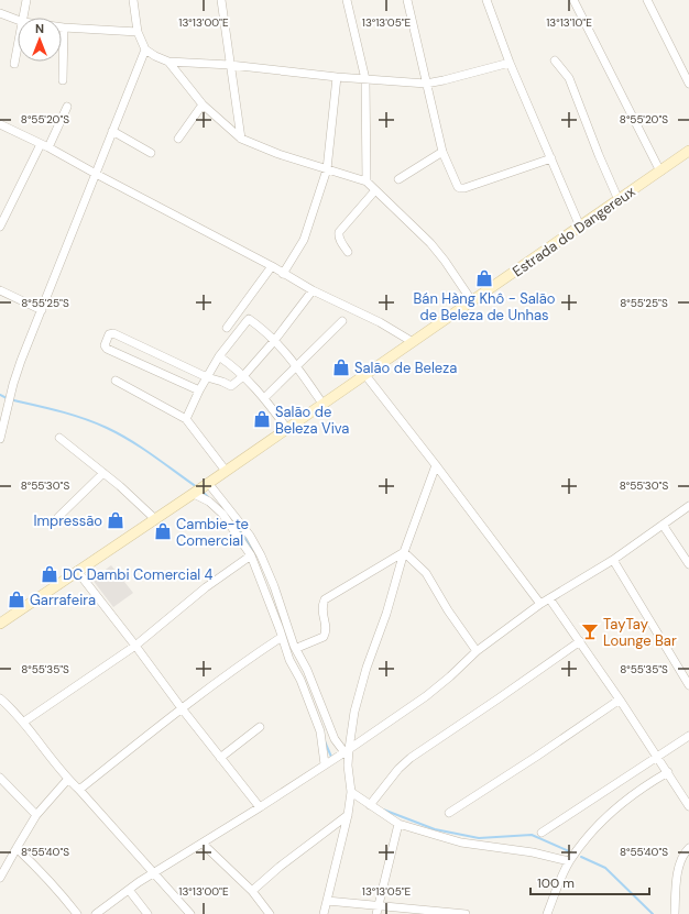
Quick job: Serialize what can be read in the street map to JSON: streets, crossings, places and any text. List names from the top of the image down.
{
  "streets": {
    "main road": ["Estrada do Dangereux"]
  },
  "places": {
    "shop": [
      "Bán Hàng Khô - Salão de Beleza de Unhas",
      "Salão de Beleza",
      "Salão de Beleza Viva",
      "Impressão",
      "Cambie-te Comercial",
      "DC Dambi Comercial 4",
      "Garrafeira"
    ],
    "bar": ["TayTay Lounge Bar"]
  },
  "scale_bar": "100 m",
  "north": "top",
  "coordinates": [
    "13°13'00\"E",
    "13°13'05\"E",
    "13°13'10\"E",
    "8°55'20\"S",
    "8°55'25\"S",
    "8°55'30\"S",
    "8°55'35\"S",
    "8°55'40\"S"
  ]
}
